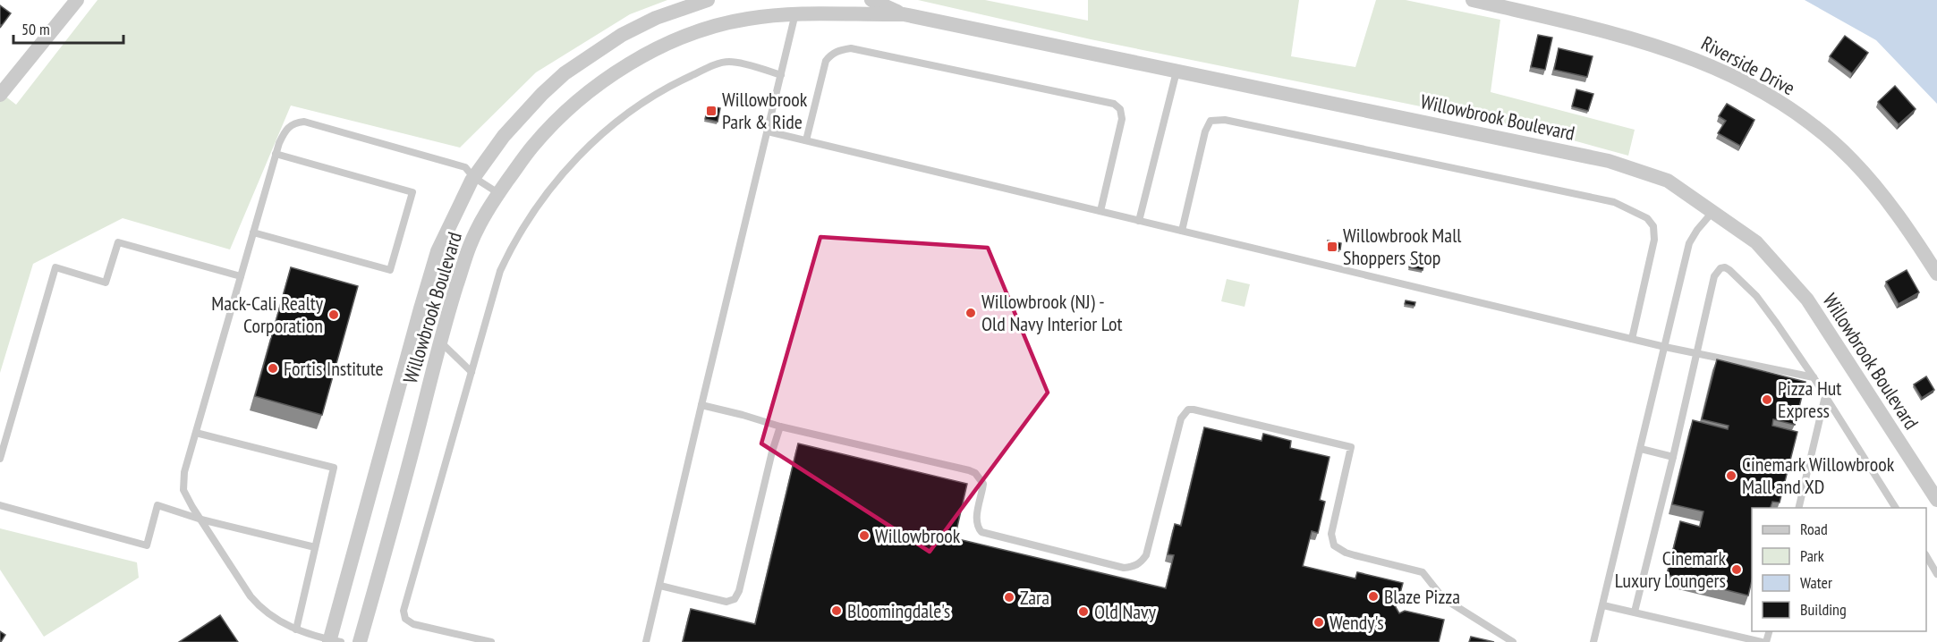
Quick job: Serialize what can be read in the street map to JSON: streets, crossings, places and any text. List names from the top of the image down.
{
  "streets": {
    "street": ["Riverside Drive", "Willowbrook Boulevard"]
  },
  "places": {
    "transit": ["Willowbrook Park & Ride", "Willowbrook Mall Shoppers Stop"],
    "other": [
      "Willowbrook (NJ) - Old Navy Interior Lot",
      "Mack-Cali Realty Corporation",
      "Fortis Institute",
      "Pizza Hut Express",
      "Cinemark Willowbrook Mall and XD",
      "Willowbrook",
      "Cinemark Luxury Loungers",
      "Blaze Pizza",
      "Zara",
      "Bloomingdale's",
      "Old Navy",
      "Wendy's"
    ]
  },
  "legend": [
    "Road",
    "Park",
    "Water",
    "Building"
  ],
  "scale_bar": "50 m"
}
